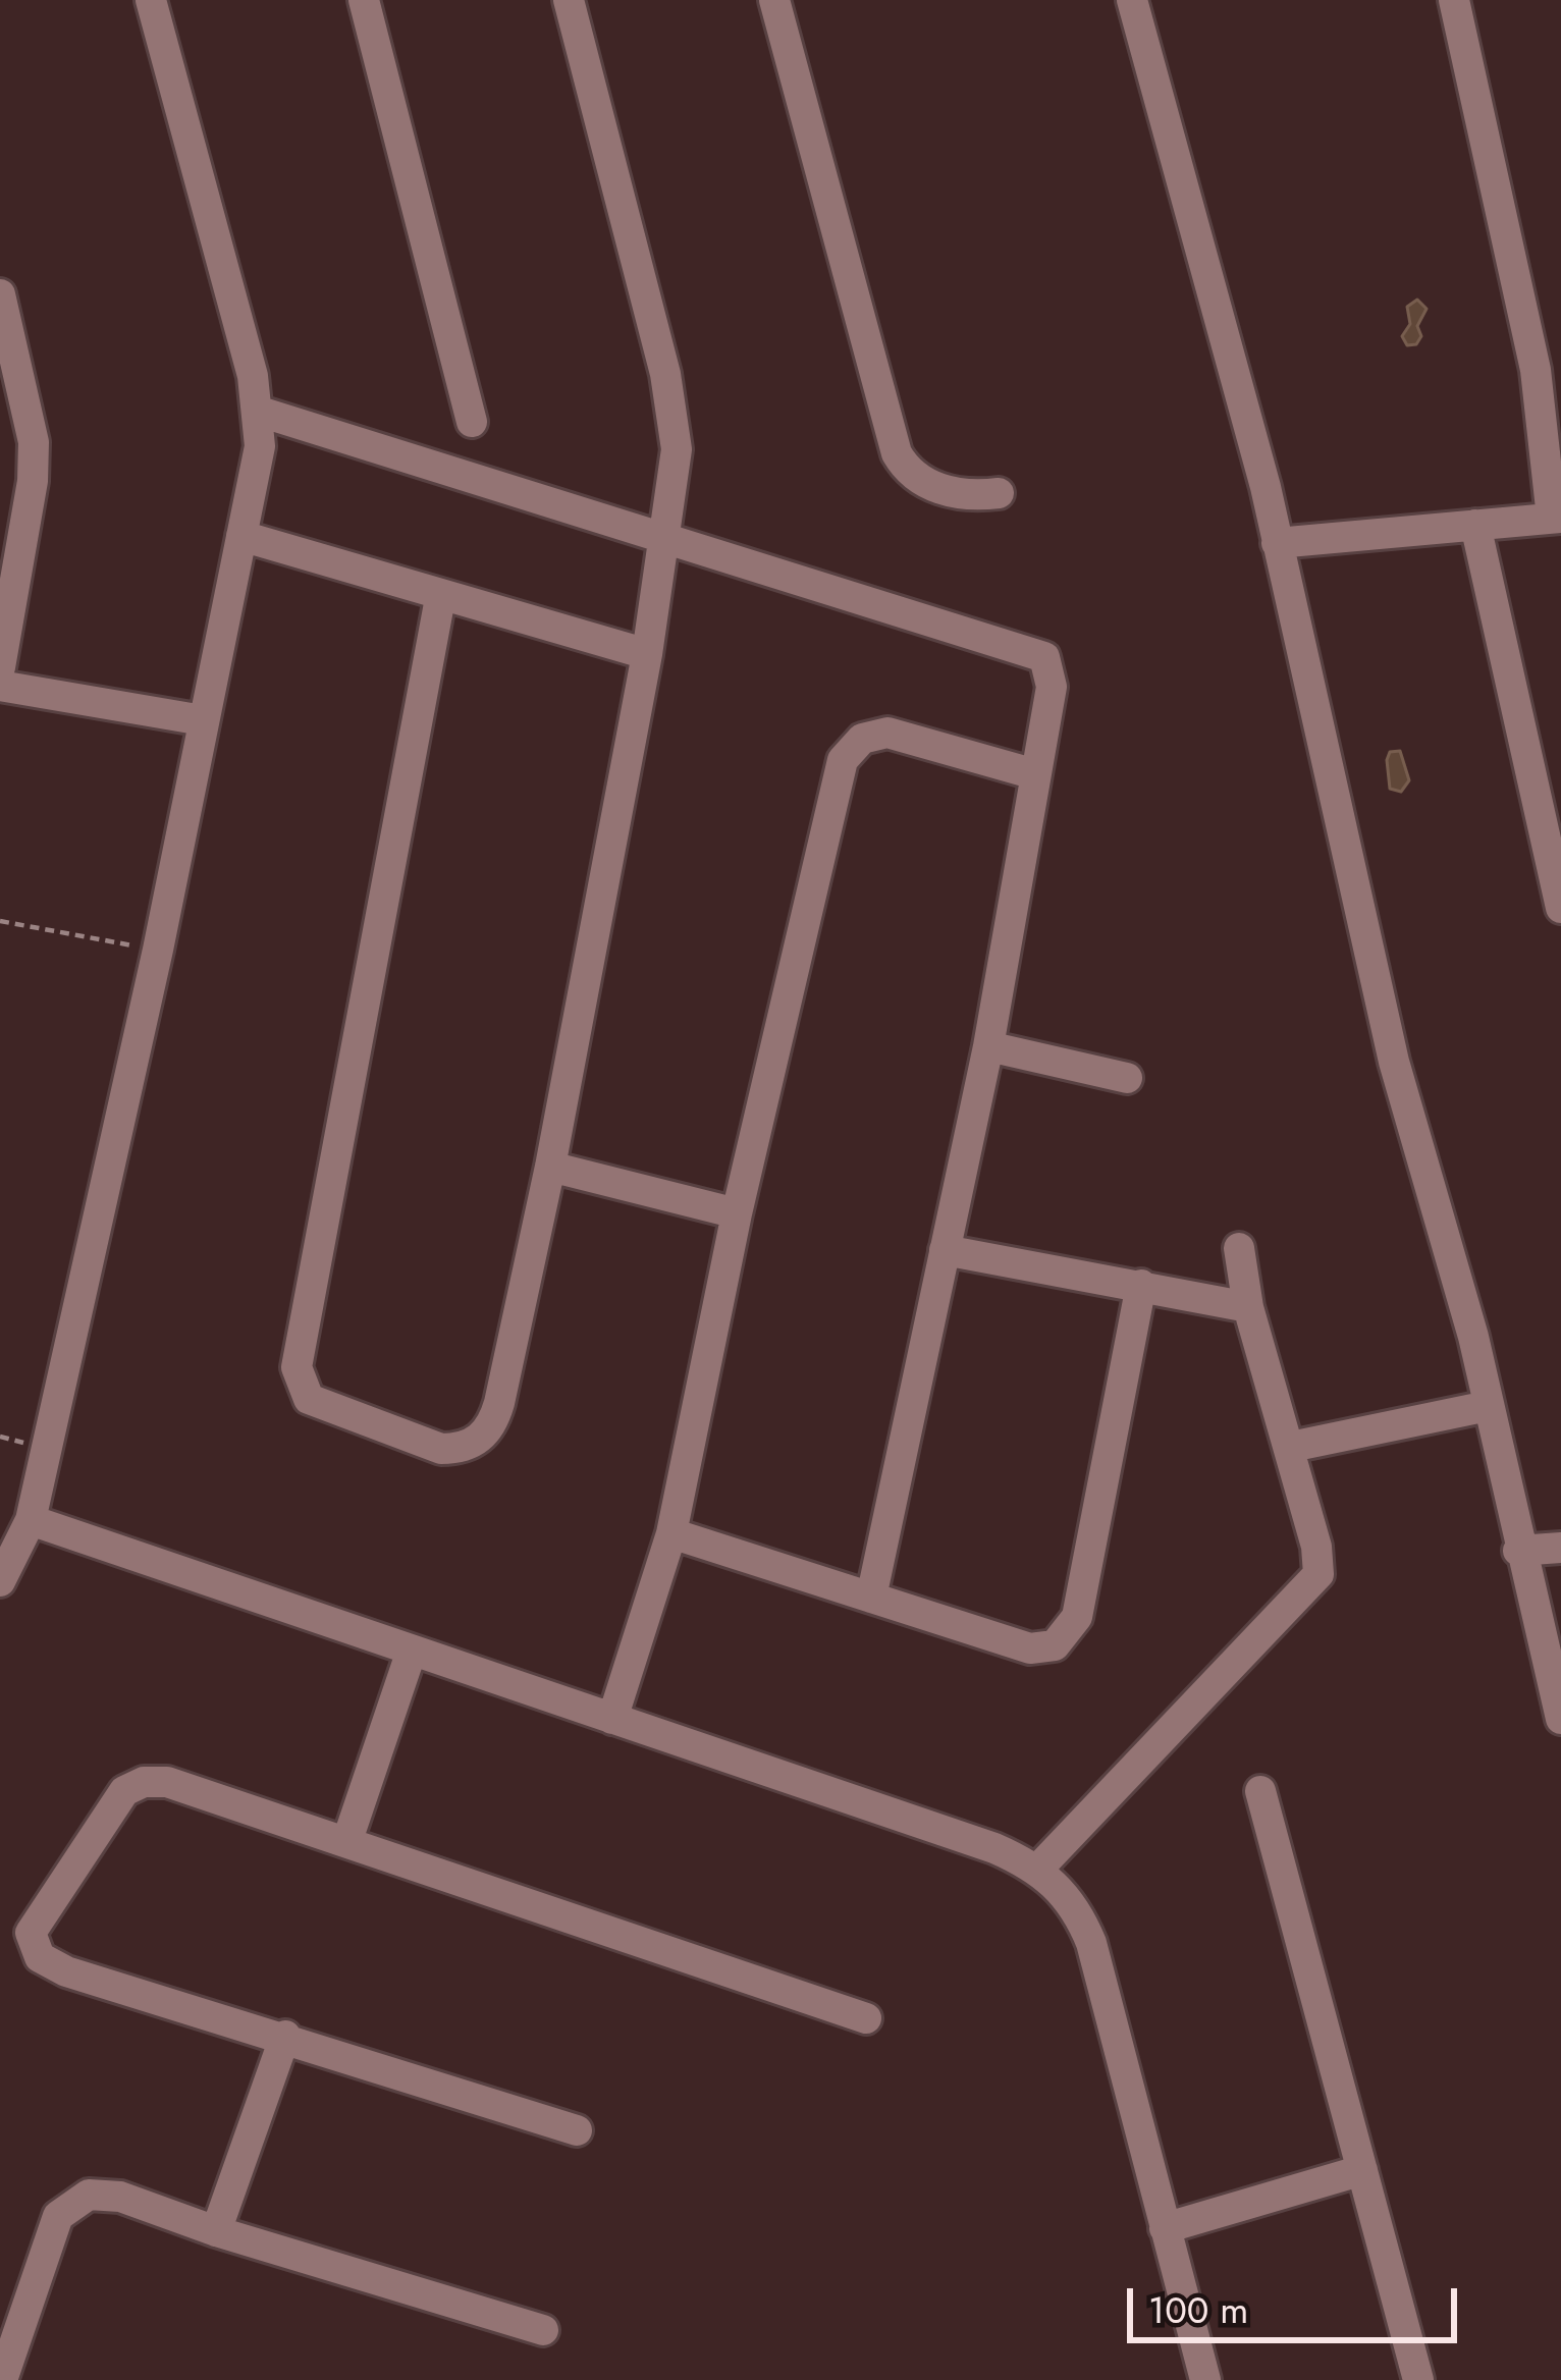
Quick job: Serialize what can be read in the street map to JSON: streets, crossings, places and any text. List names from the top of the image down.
{
  "scale_bar": "100 m"
}
